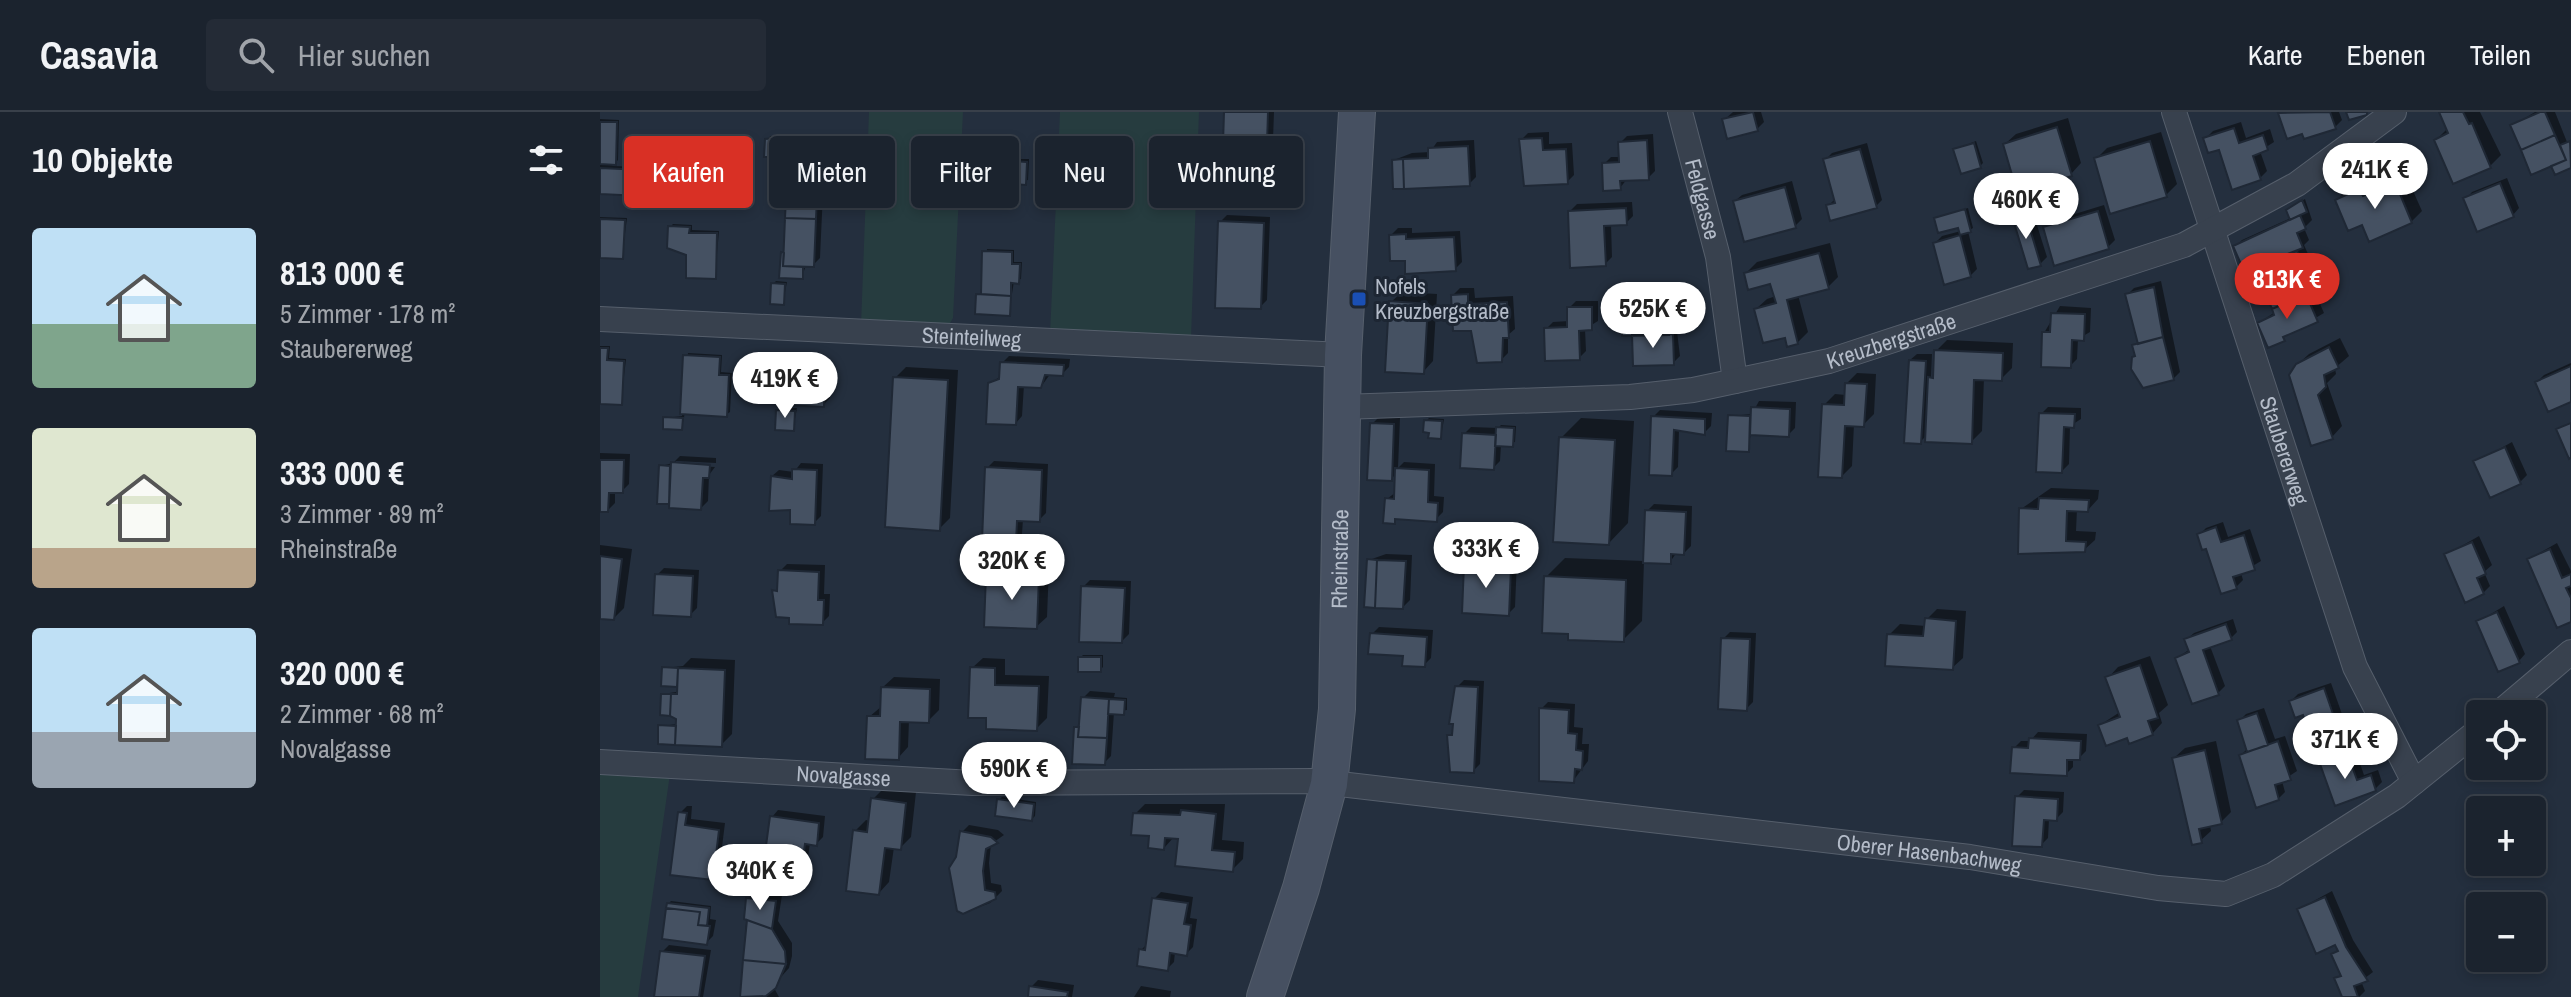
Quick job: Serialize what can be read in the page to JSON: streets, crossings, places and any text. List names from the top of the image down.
{
  "streets": {
    "main road": ["Rheinstraße"],
    "street": [
      "Feldgasse",
      "Steinteilweg",
      "Kreuzbergstraße",
      "Staubererweg",
      "Novalgasse",
      "Oberer Hasenbachweg"
    ]
  },
  "crossings": [
    ["Feldgasse", "Kreuzbergstraße"],
    ["Steinteilweg", "Rheinstraße"],
    ["Kreuzbergstraße", "Staubererweg"],
    ["Kreuzbergstraße", "Rheinstraße"],
    ["Staubererweg", "Oberer Hasenbachweg"],
    ["Rheinstraße", "Novalgasse"],
    ["Rheinstraße", "Oberer Hasenbachweg"],
    ["Novalgasse", "Oberer Hasenbachweg"]
  ],
  "places": {
    "transit": ["Nofels Kreuzbergstraße"]
  },
  "page": {
    "header": "Casavia",
    "search": "Hier suchen",
    "nav": ["Karte", "Ebenen", "Teilen"],
    "heading": "10 Objekte",
    "chip": [
      "Kaufen",
      "Mieten",
      "Filter",
      "Neu",
      "Wohnung"
    ],
    "price": [
      "241K €",
      "460K €",
      "813K €",
      "525K €",
      "419K €",
      "333K €",
      "320K €",
      "371K €",
      "590K €",
      "340K €"
    ],
    "list": [
      {
        "name": "813 000 €",
        "note": "5 Zimmer · 178 m² · Staubererweg"
      },
      {
        "name": "333 000 €",
        "note": "3 Zimmer · 89 m² · Rheinstraße"
      },
      {
        "name": "320 000 €",
        "note": "2 Zimmer · 68 m² · Novalgasse"
      }
    ],
    "map_buttons": ["+", "−"]
  }
}
